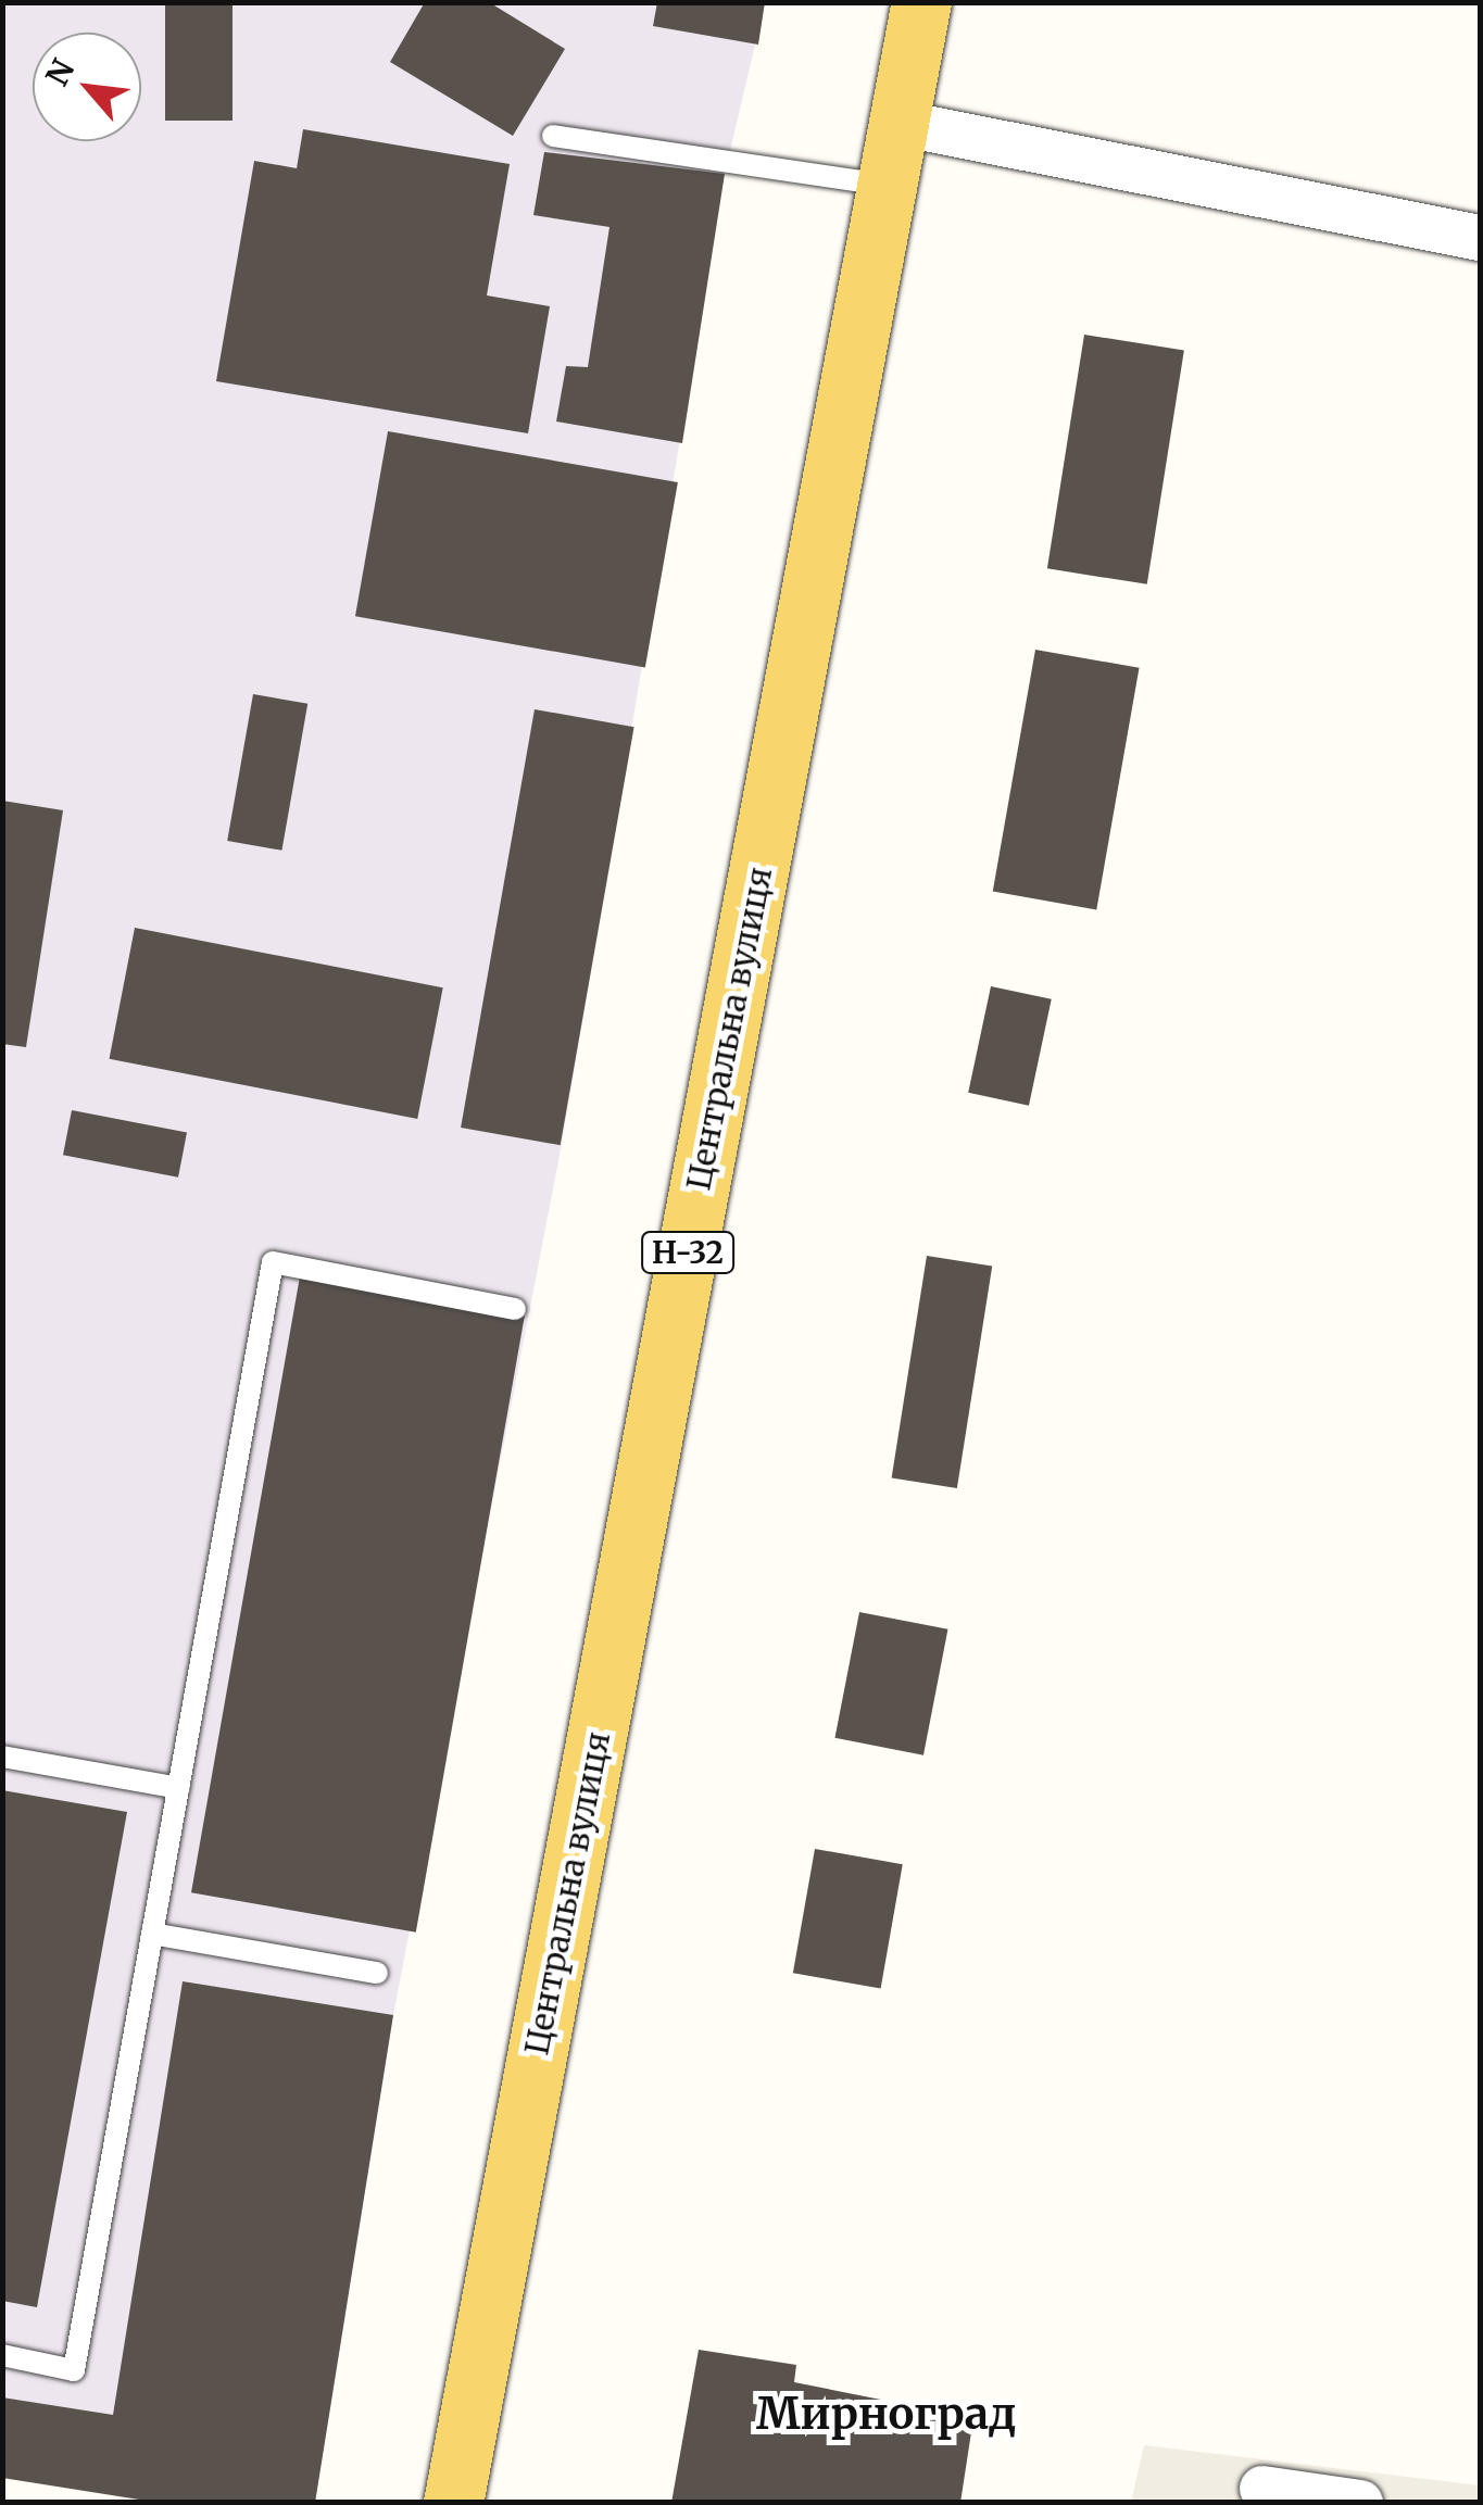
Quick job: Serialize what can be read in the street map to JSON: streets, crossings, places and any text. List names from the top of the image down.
{
  "streets": {
    "main road": ["Центральна вулиця", "Н-32"]
  },
  "districts": ["Мирноград"],
  "north": "top left"
}
